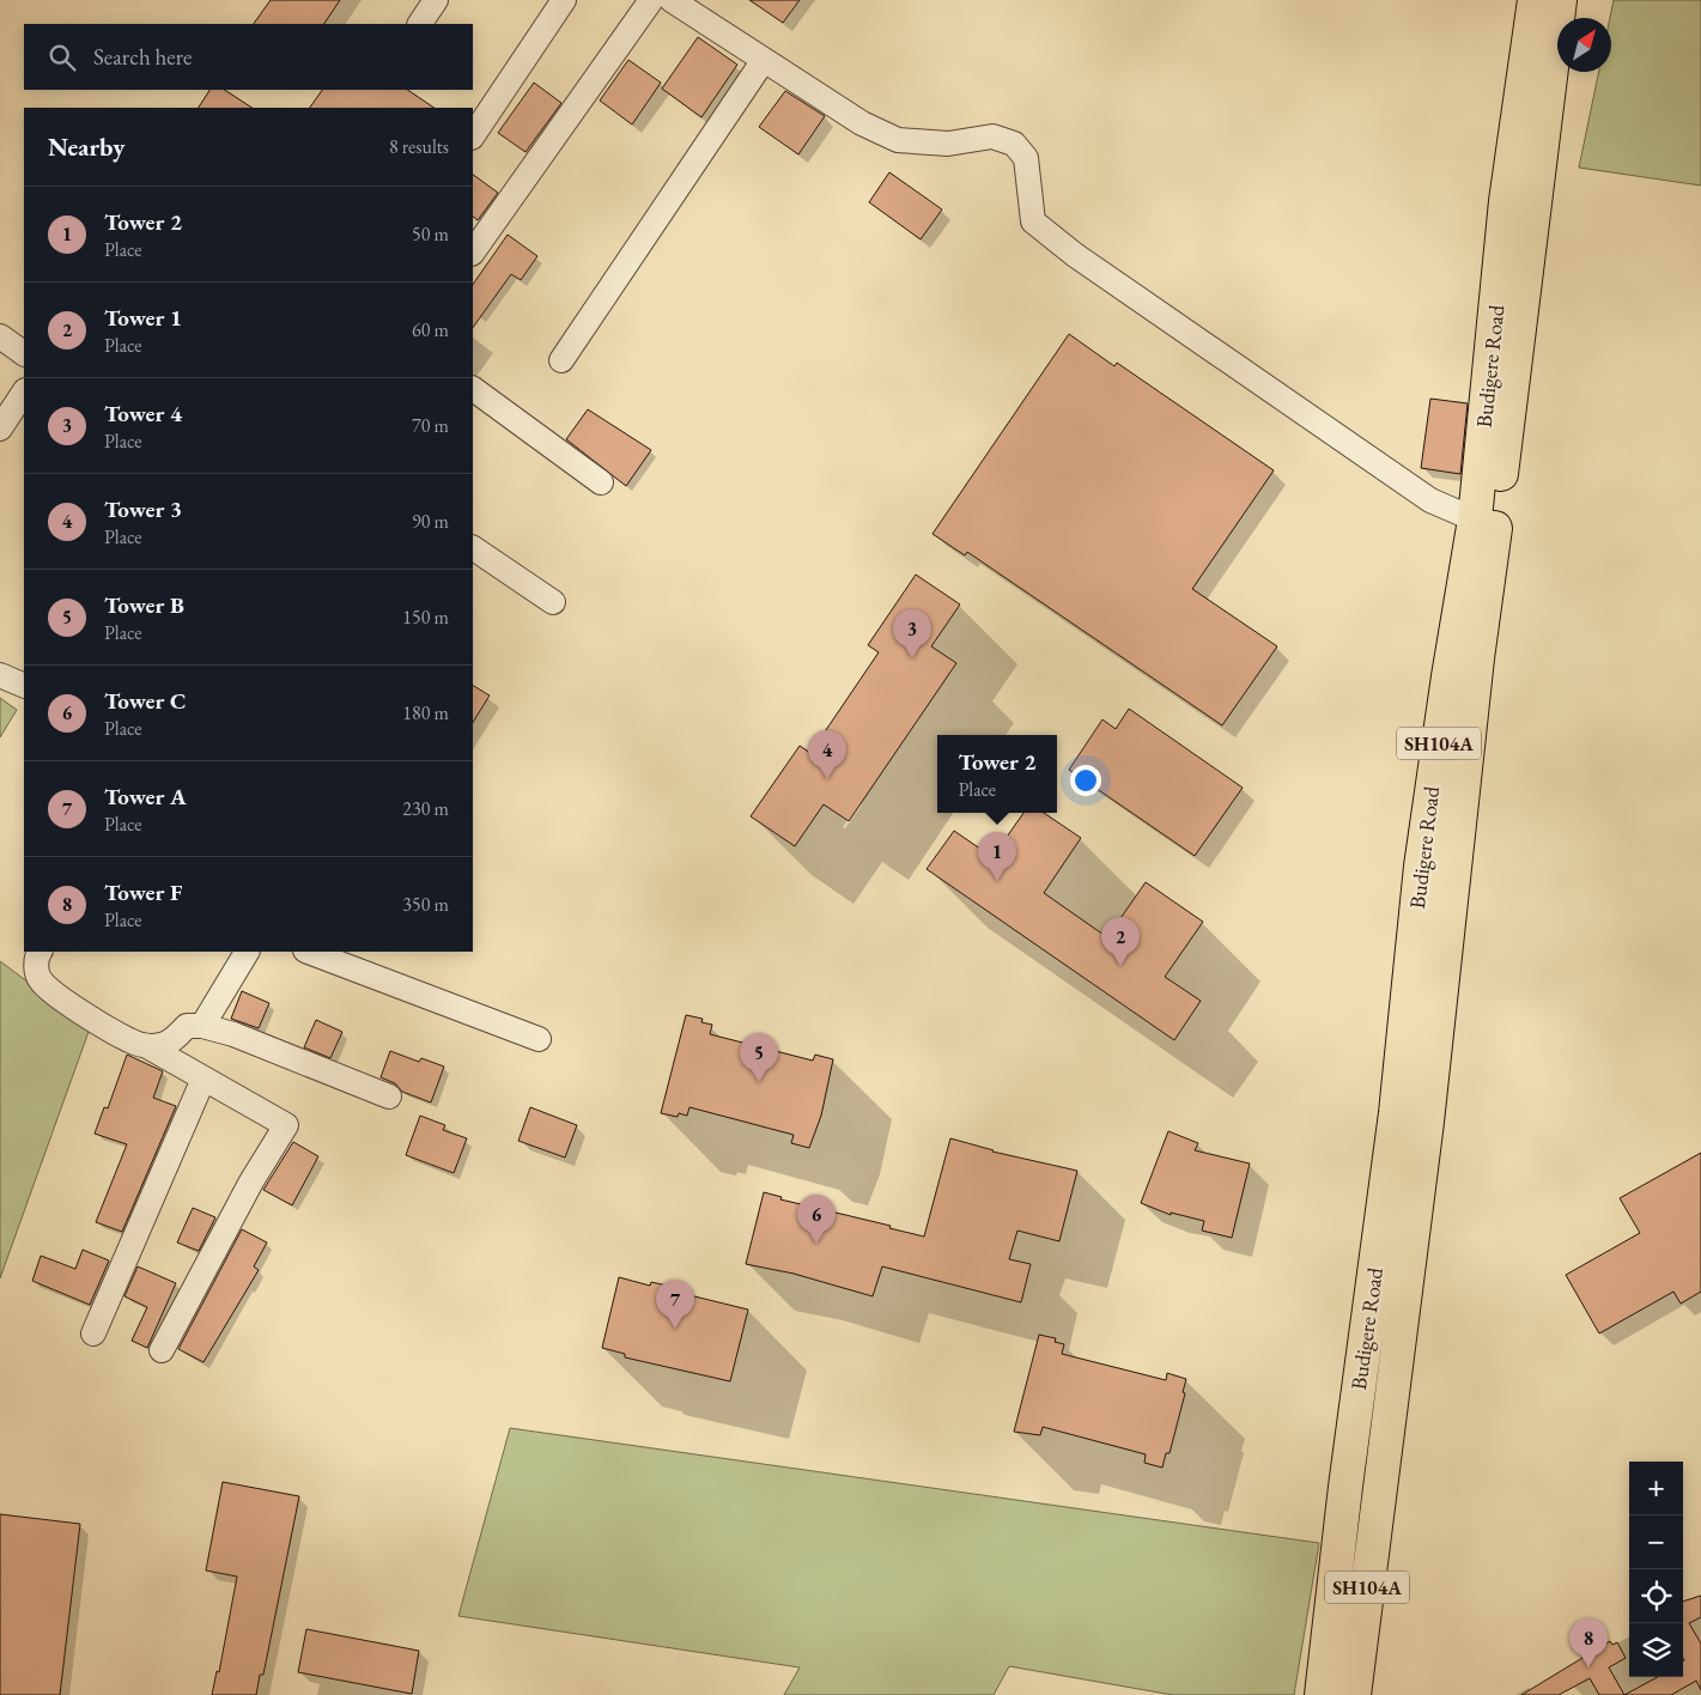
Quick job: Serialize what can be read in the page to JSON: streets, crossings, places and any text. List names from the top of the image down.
{
  "streets": {
    "main road": ["Budigere Road", "SH104A"]
  },
  "north": "top right",
  "page": {
    "search": "Search here",
    "heading": ["Nearby", "8 results"],
    "list": [
      {
        "mark": "1",
        "name": "Tower 2",
        "note": "Place",
        "value": "50 m"
      },
      {
        "mark": "2",
        "name": "Tower 1",
        "note": "Place",
        "value": "60 m"
      },
      {
        "mark": "3",
        "name": "Tower 4",
        "note": "Place",
        "value": "70 m"
      },
      {
        "mark": "4",
        "name": "Tower 3",
        "note": "Place",
        "value": "90 m"
      },
      {
        "mark": "5",
        "name": "Tower B",
        "note": "Place",
        "value": "150 m"
      },
      {
        "mark": "6",
        "name": "Tower C",
        "note": "Place",
        "value": "180 m"
      },
      {
        "mark": "7",
        "name": "Tower A",
        "note": "Place",
        "value": "230 m"
      },
      {
        "mark": "8",
        "name": "Tower F",
        "note": "Place",
        "value": "350 m"
      }
    ],
    "pins": [
      "3",
      "4",
      "1",
      "2",
      "5",
      "6",
      "7",
      "8"
    ],
    "popup": ["Tower 2", "Place"],
    "map_buttons": ["+", "−"]
  }
}
